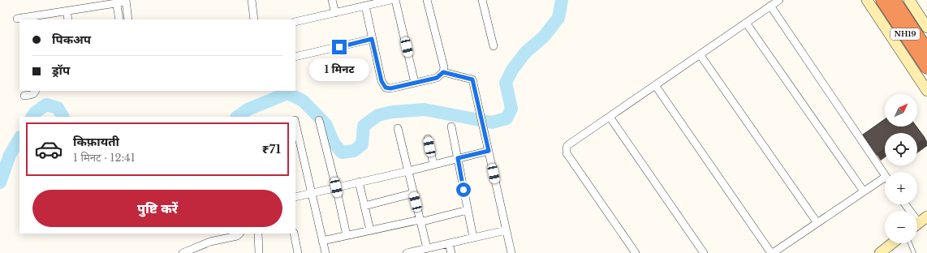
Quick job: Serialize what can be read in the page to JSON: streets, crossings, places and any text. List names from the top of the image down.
{
  "streets": {
    "highway": ["NH19"]
  },
  "north": "top right",
  "page": {
    "banner": ["पिकअप", "ड्रॉप"],
    "bubble": "1 मिनट",
    "map_buttons": ["+", "−"],
    "list": [
      {
        "name": "किफ़ायती",
        "note": "1 मिनट · 12:41",
        "value": "₹71"
      }
    ],
    "buttons": "पुष्टि करें"
  }
}
